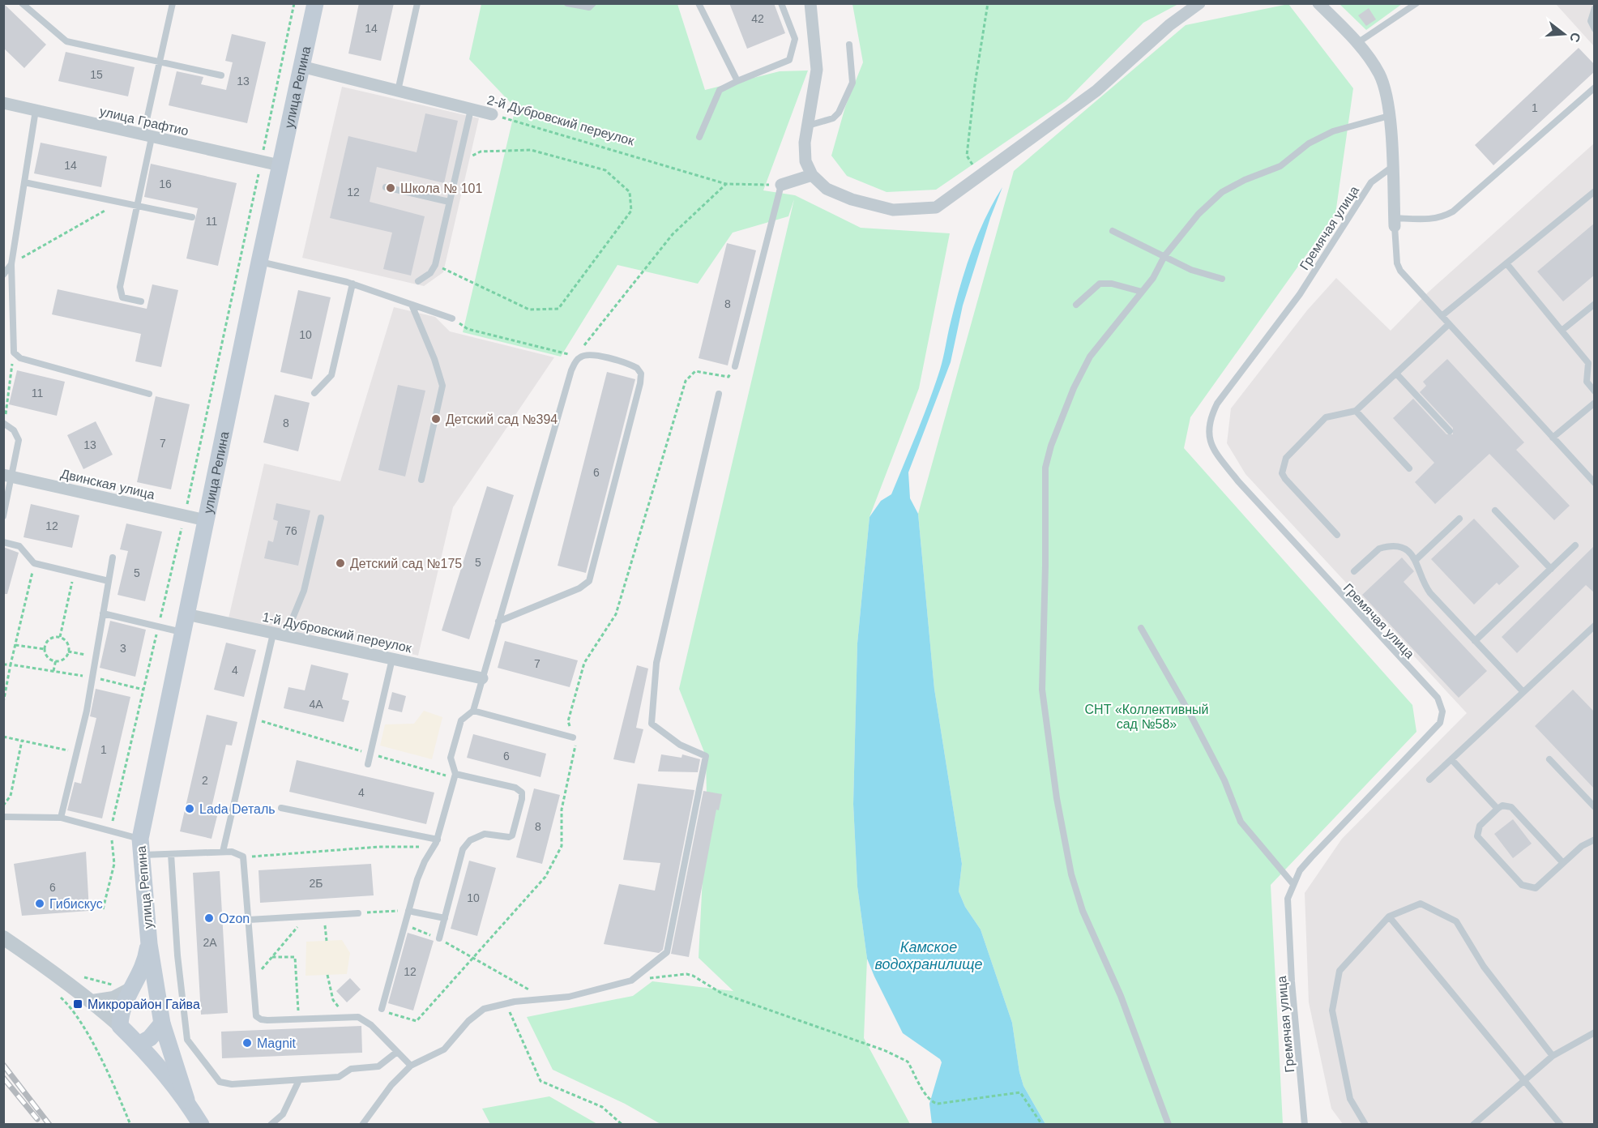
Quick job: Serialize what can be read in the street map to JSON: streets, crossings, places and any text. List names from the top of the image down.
{
  "streets": {
    "main road": ["улица Репина"],
    "street": [
      "2-й Дубровский переулок",
      "улица Графтио",
      "Двинская улица",
      "1-й Дубровский переулок"
    ],
    "lane": ["Гремячая улица"]
  },
  "crossings": [
    ["улица Репина", "2-й Дубровский переулок"],
    ["улица Репина", "улица Графтио"],
    ["улица Репина", "Двинская улица"],
    ["улица Репина", "1-й Дубровский переулок"]
  ],
  "water": ["Камское водохранилище"],
  "parks": ["СНТ «Коллективный сад №58»"],
  "places": {
    "other": [
      "Школа № 101",
      "Детский сад №394",
      "Детский сад №175",
      "Lada Dеталь",
      "Гибискус",
      "Ozon",
      "Magnit"
    ],
    "transit": ["Микрорайон Гайва"]
  },
  "house_numbers": [
    "42",
    "14",
    "15",
    "13",
    "1",
    "14",
    "16",
    "12",
    "11",
    "8",
    "10",
    "11",
    "8",
    "7",
    "13",
    "6",
    "12",
    "76",
    "5",
    "5",
    "3",
    "7",
    "4",
    "4А",
    "1",
    "6",
    "2",
    "4",
    "8",
    "2Б",
    "6",
    "10",
    "2А",
    "12"
  ],
  "north": "right"
}
